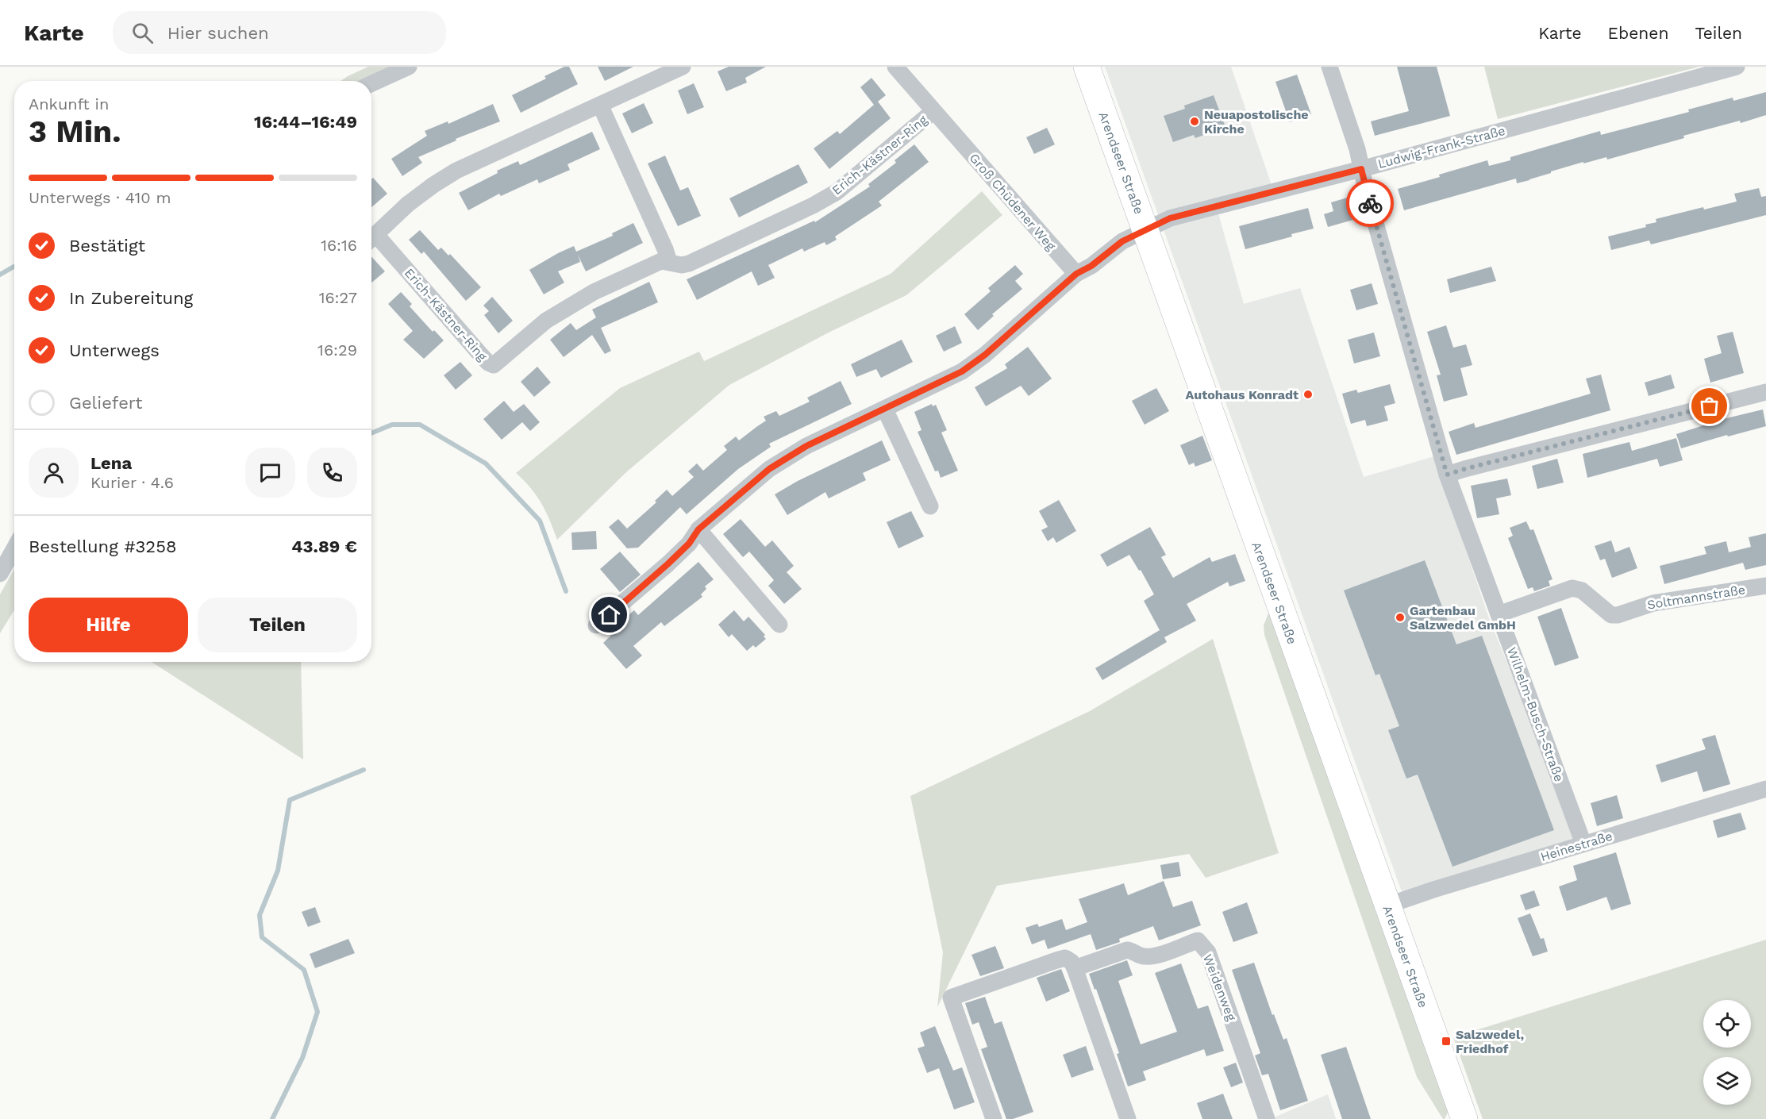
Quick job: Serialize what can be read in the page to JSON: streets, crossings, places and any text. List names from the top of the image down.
{
  "streets": {
    "main road": ["Arendseer Straße"],
    "street": [
      "Ludwig-Frank-Straße",
      "Erich-Kästner-Ring",
      "Groß Chüdener Weg",
      "Soltmannstraße",
      "Wilhelm-Busch-Straße",
      "Heinestraße",
      "Weidenweg"
    ]
  },
  "crossings": [
    ["Ludwig-Frank-Straße", "Arendseer Straße"],
    ["Ludwig-Frank-Straße", "Wilhelm-Busch-Straße"],
    ["Erich-Kästner-Ring", "Groß Chüdener Weg"],
    ["Arendseer Straße", "Heinestraße"],
    ["Soltmannstraße", "Wilhelm-Busch-Straße"],
    ["Wilhelm-Busch-Straße", "Heinestraße"]
  ],
  "places": {
    "other": ["Neuapostolische Kirche", "Autohaus Konradt", "Gartenbau Salzwedel GmbH"],
    "transit": ["Salzwedel, Friedhof"]
  },
  "page": {
    "header": "Karte",
    "search": "Hier suchen",
    "nav": ["Karte", "Ebenen", "Teilen"],
    "heading": ["3 Min.", "Ankunft in", "16:44–16:49"],
    "panel": [
      "Lena",
      "Kurier · 4.6",
      "Bestellung #3258",
      "43.89 €"
    ],
    "bar": "Unterwegs · 410 m",
    "list": [
      ["Bestätigt", "16:16"],
      ["In Zubereitung", "16:27"],
      ["Unterwegs", "16:29"],
      "Geliefert"
    ],
    "buttons": ["Hilfe", "Teilen"]
  }
}
